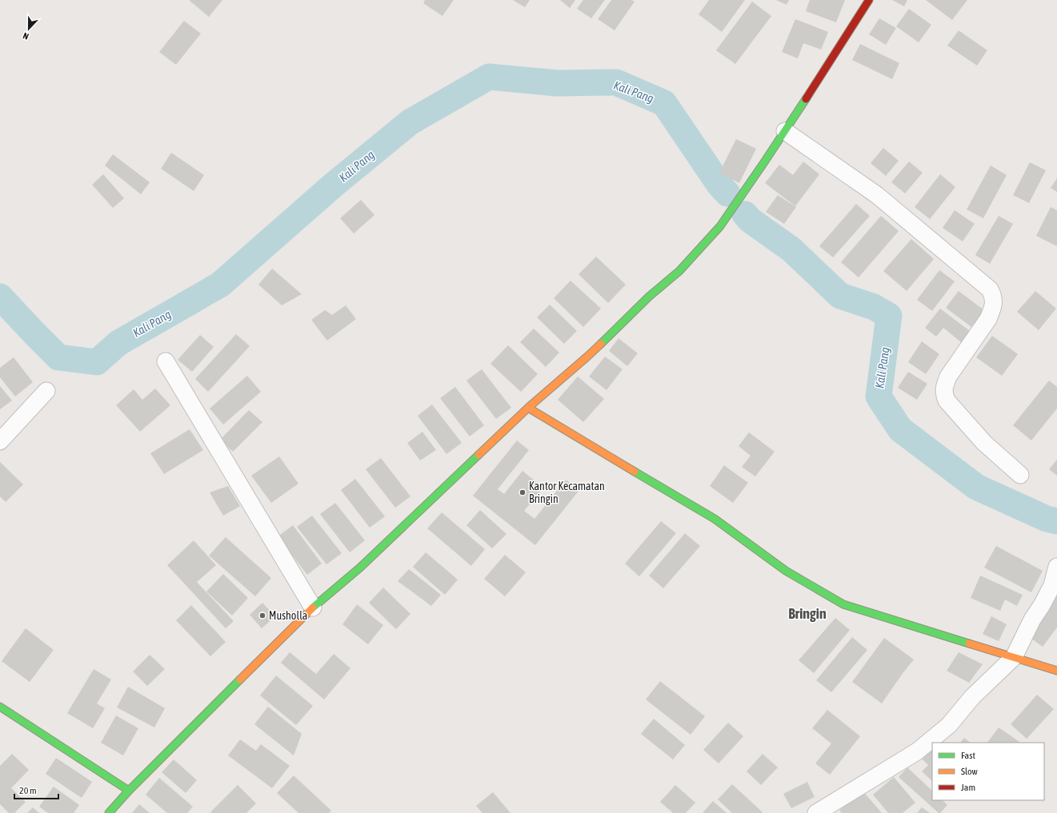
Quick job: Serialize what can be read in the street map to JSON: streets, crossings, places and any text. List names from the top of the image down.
{
  "districts": ["Bringin"],
  "water": ["Kali Pang"],
  "places": ["Kantor Kecamatan Bringin", "Musholla"],
  "legend": ["Fast", "Slow", "Jam"],
  "scale_bar": "20 m",
  "north": "bottom"
}
